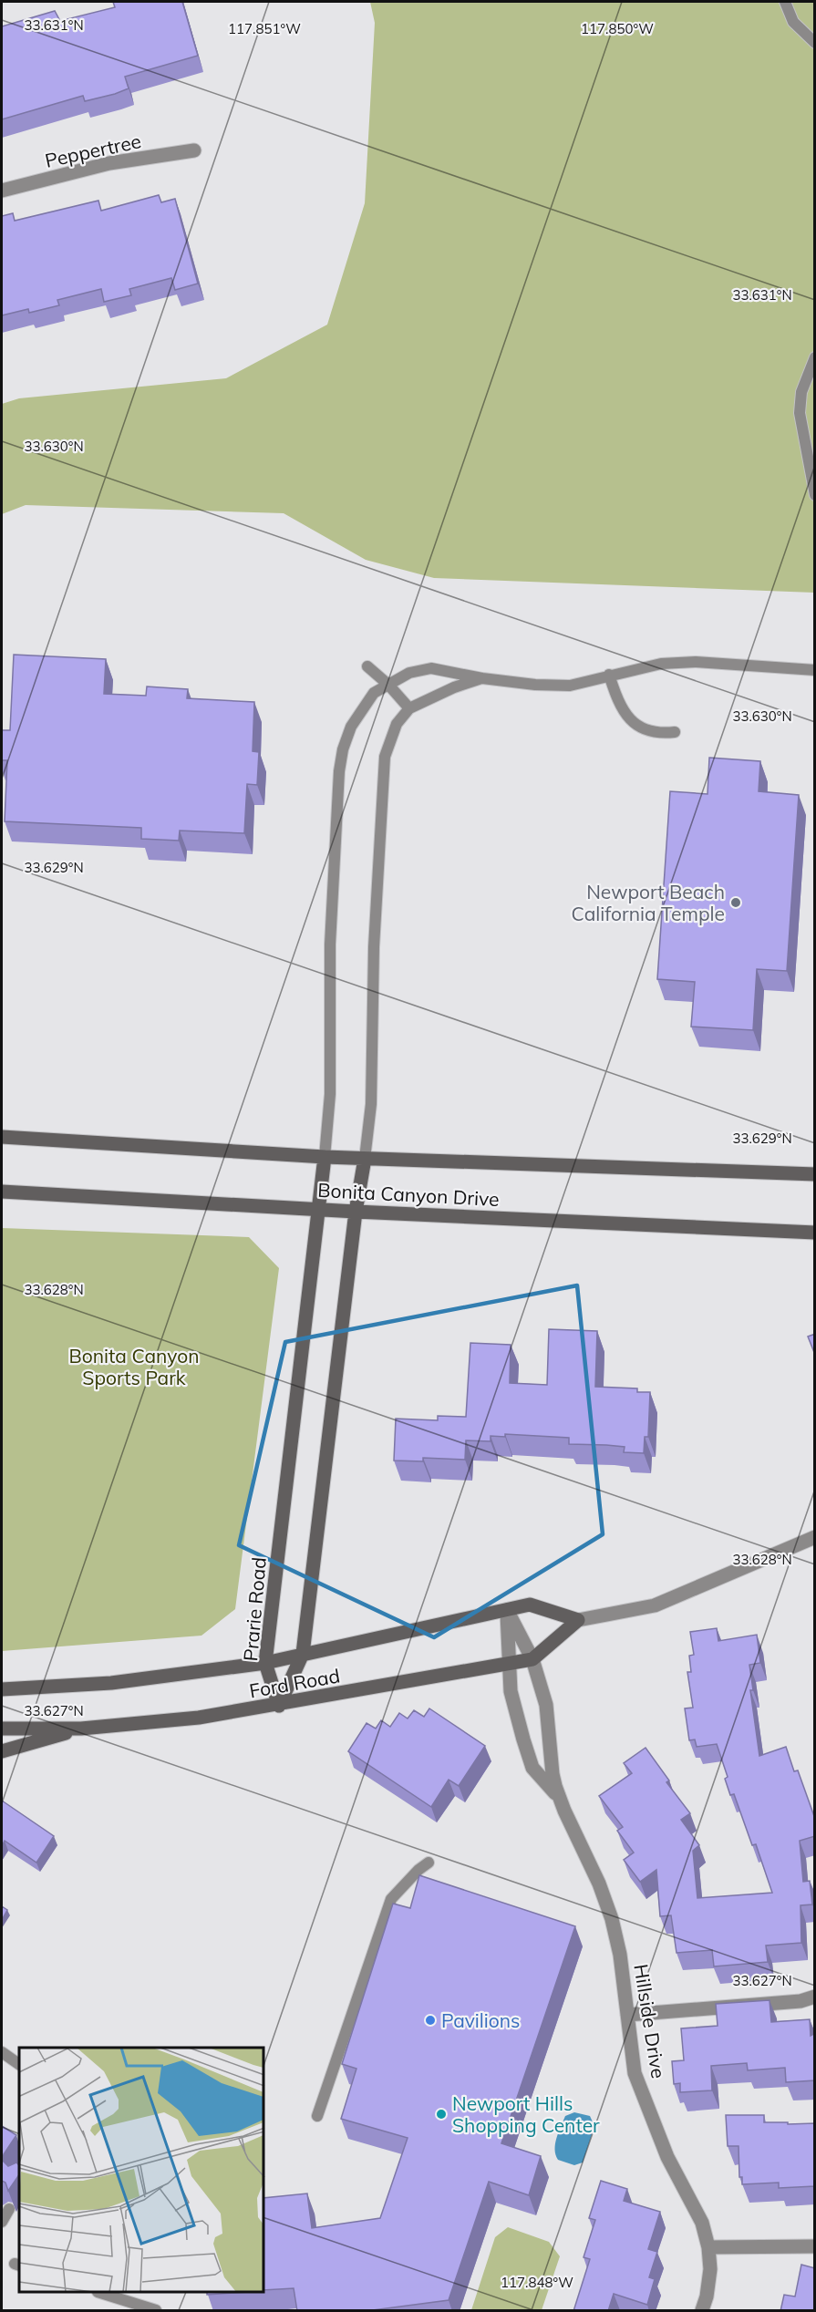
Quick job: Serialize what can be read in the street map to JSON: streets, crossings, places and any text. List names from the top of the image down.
{
  "streets": {
    "street": [
      "Peppertree",
      "Bonita Canyon Drive",
      "Prarie Road",
      "Ford Road",
      "Hillside Drive"
    ]
  },
  "crossings": [
    ["Bonita Canyon Drive", "Prarie Road"],
    ["Prarie Road", "Ford Road"],
    ["Ford Road", "Hillside Drive"]
  ],
  "parks": ["Bonita Canyon Sports Park"],
  "places": ["Newport Beach California Temple", "Pavilions", "Newport Hills Shopping Center"],
  "coordinates": [
    "33.631°N",
    "117.851°W",
    "117.850°W",
    "33.630°N",
    "33.629°N",
    "33.628°N",
    "33.627°N",
    "117.848°W"
  ]
}
